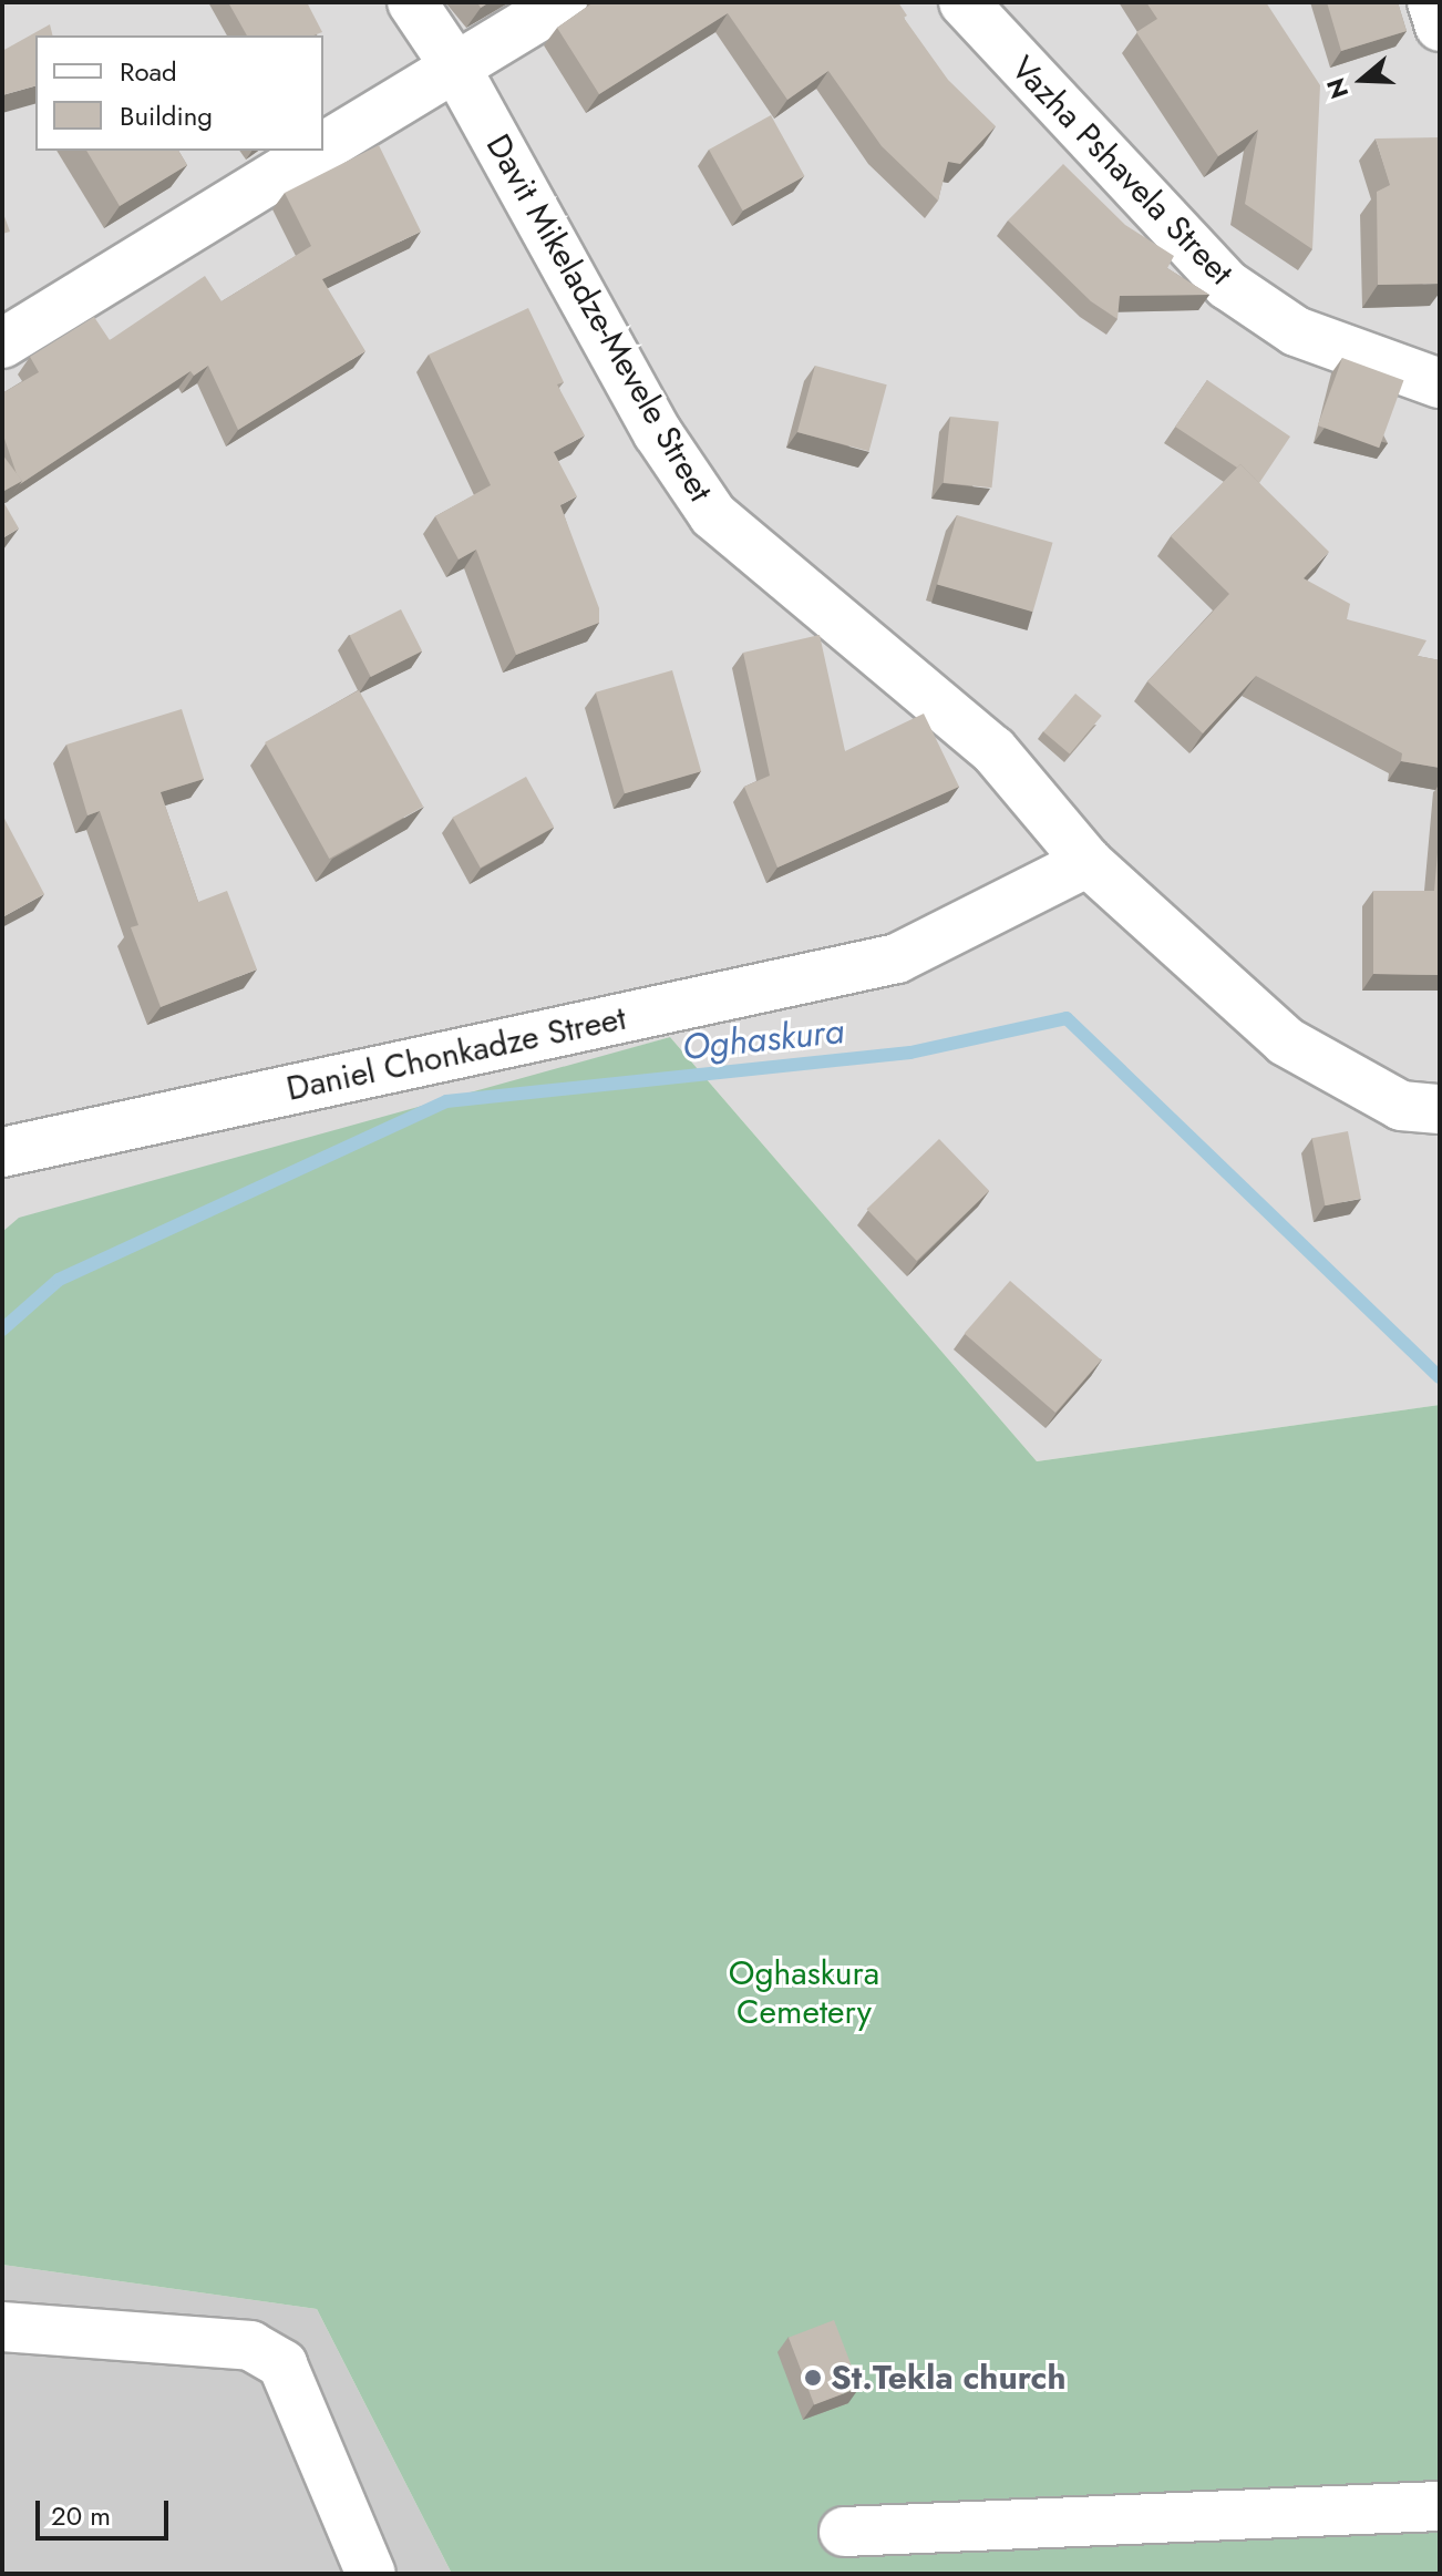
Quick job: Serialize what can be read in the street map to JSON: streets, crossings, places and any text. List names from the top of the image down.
{
  "streets": {
    "street": ["Vazha Pshavela Street", "Davit Mikeladze-Mevele Street", "Daniel Chonkadze Street"]
  },
  "crossings": [
    ["Davit Mikeladze-Mevele Street", "Daniel Chonkadze Street"]
  ],
  "water": ["Oghaskura"],
  "parks": ["Oghaskura Cemetery"],
  "places": ["St.Tekla church"],
  "legend": ["Road", "Building"],
  "scale_bar": "20 m",
  "north": "left"
}
